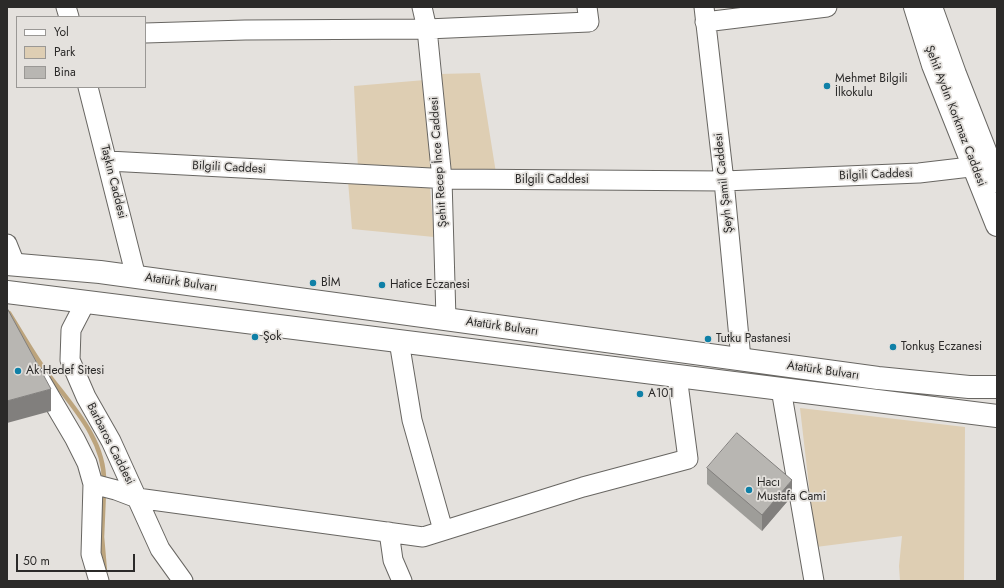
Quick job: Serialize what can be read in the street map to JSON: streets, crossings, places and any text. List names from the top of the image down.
{
  "streets": {
    "main road": ["Şehit Aydın Korkmaz Caddesi", "Atatürk Bulvarı"],
    "street": [
      "Şehit Recep İnce Caddesi",
      "Bilgili Caddesi",
      "Taşkın Caddesi",
      "Şeyh Şamil Caddesi",
      "Barbaros Caddesi"
    ]
  },
  "crossings": [
    ["Şehit Aydın Korkmaz Caddesi", "Bilgili Caddesi"],
    ["Şehit Recep İnce Caddesi", "Bilgili Caddesi"],
    ["Şehit Recep İnce Caddesi", "Atatürk Bulvarı"],
    ["Bilgili Caddesi", "Taşkın Caddesi"],
    ["Bilgili Caddesi", "Şeyh Şamil Caddesi"],
    ["Taşkın Caddesi", "Atatürk Bulvarı"],
    ["Şeyh Şamil Caddesi", "Atatürk Bulvarı"],
    ["Atatürk Bulvarı", "Barbaros Caddesi"]
  ],
  "places": [
    "Mehmet Bilgili İlkokulu",
    "BİM",
    "Hatice Eczanesi",
    "Şok",
    "Tutku Pastanesi",
    "Tonkuş Eczanesi",
    "Ak Hedef Sitesi",
    "A101",
    "Hacı Mustafa Cami"
  ],
  "legend": ["Yol", "Park", "Bina"],
  "scale_bar": "50 m"
}
